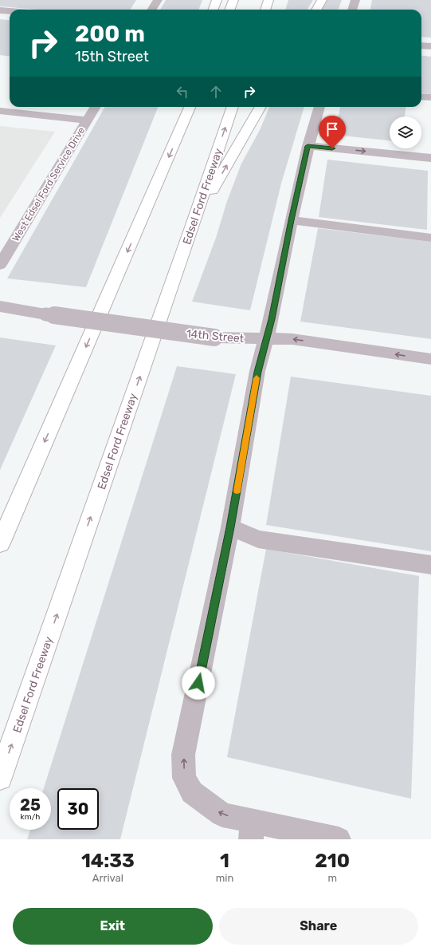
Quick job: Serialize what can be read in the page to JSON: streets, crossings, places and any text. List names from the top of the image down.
{
  "streets": {
    "highway": ["Edsel Ford Freeway"],
    "street": ["West Edsel Ford Service Drive", "14th Street"]
  },
  "page": {
    "turn": ["200 m", "15th Street"],
    "speed": "25 km/h",
    "limit": "30",
    "eta": [
      "14:33",
      "Arrival",
      "1",
      "min",
      "210",
      "m"
    ],
    "buttons": ["Exit", "Share"]
  }
}
